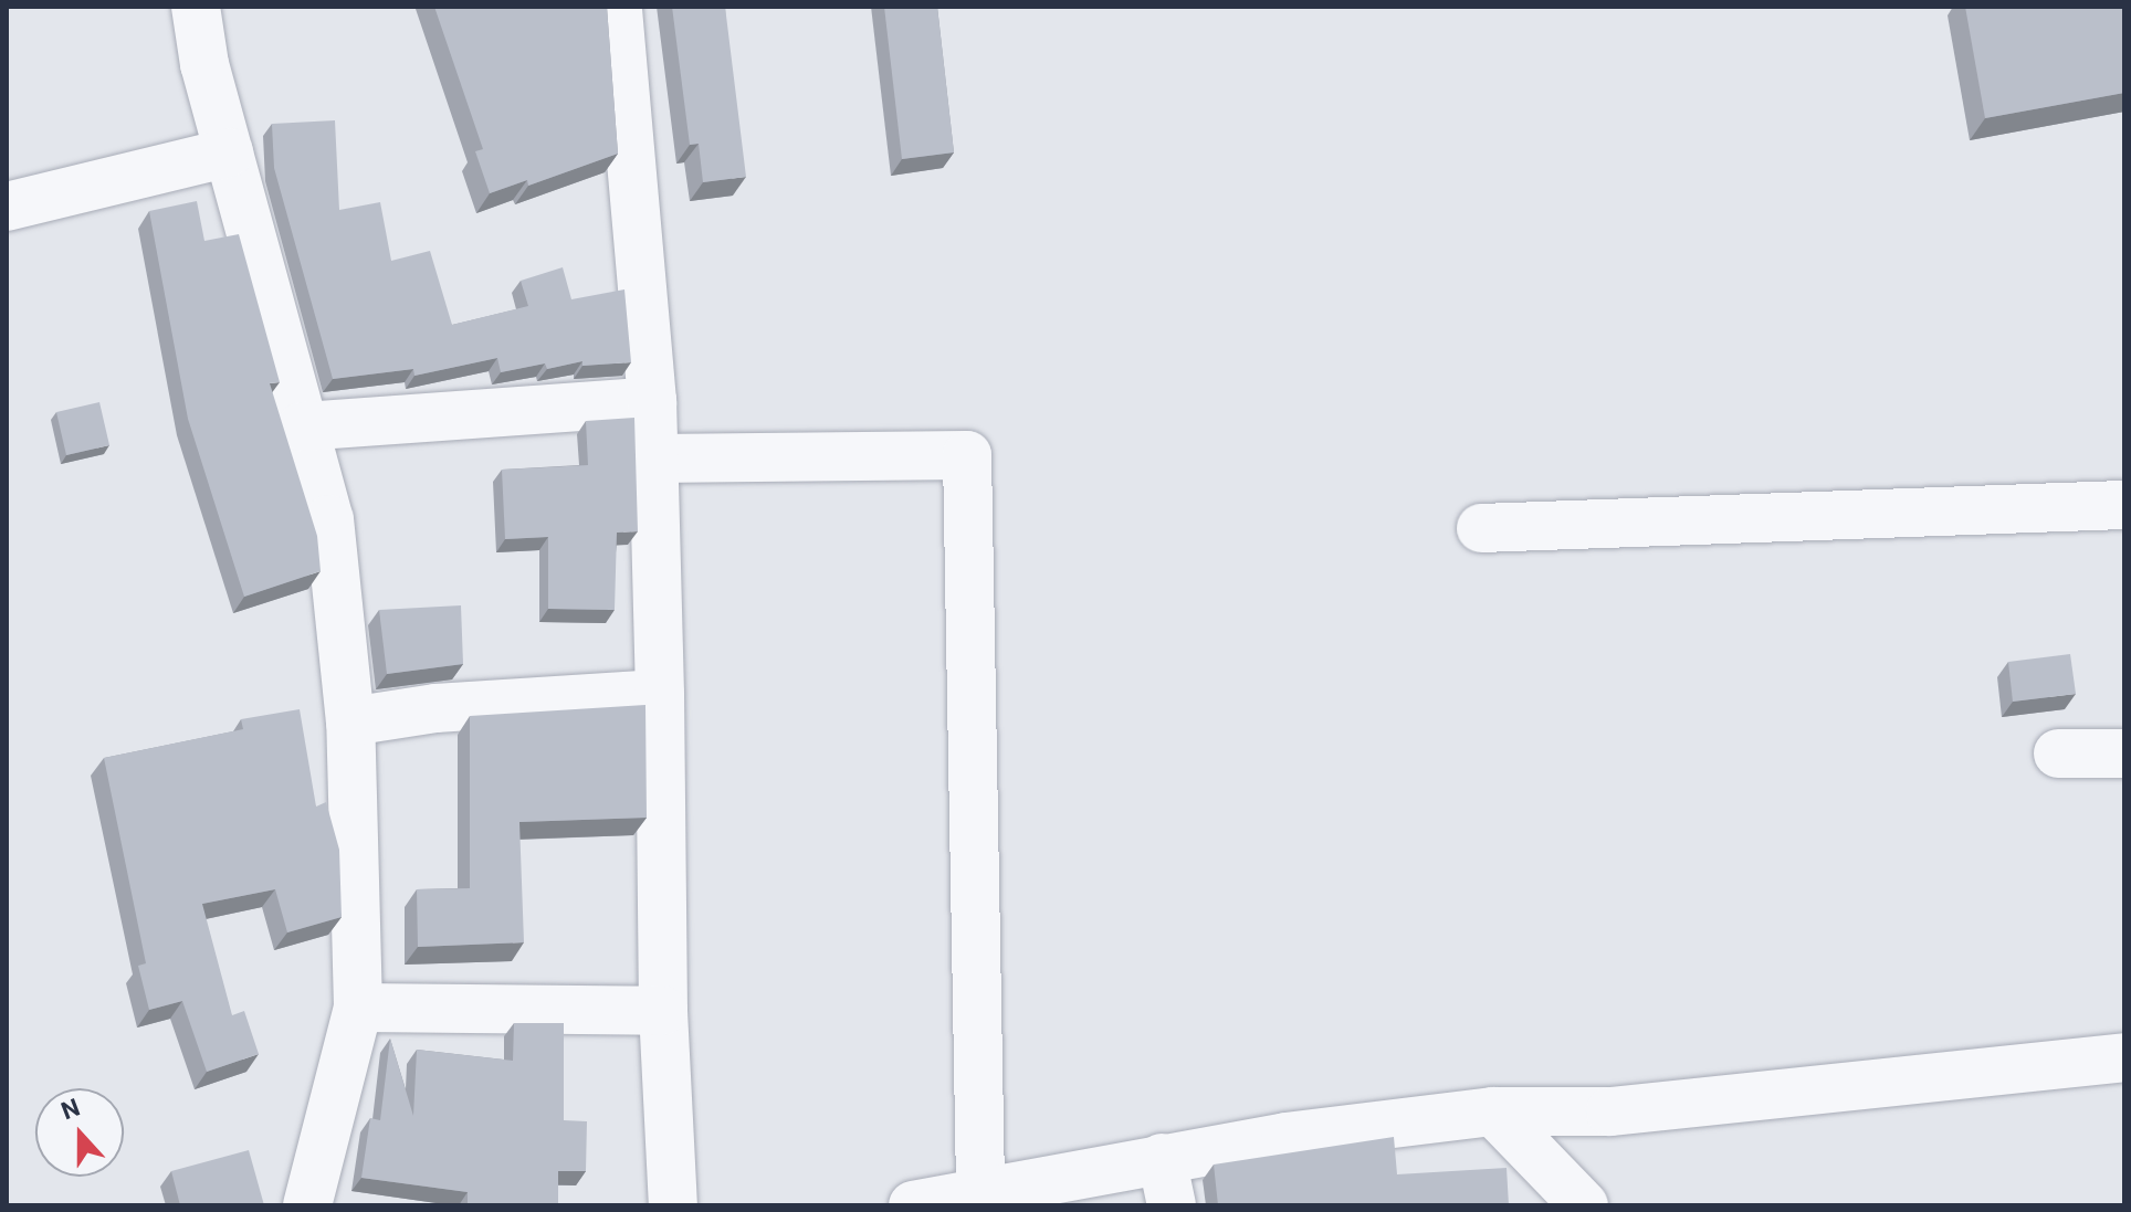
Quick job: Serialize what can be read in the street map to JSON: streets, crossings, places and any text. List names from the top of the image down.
{
  "north": "top"
}
